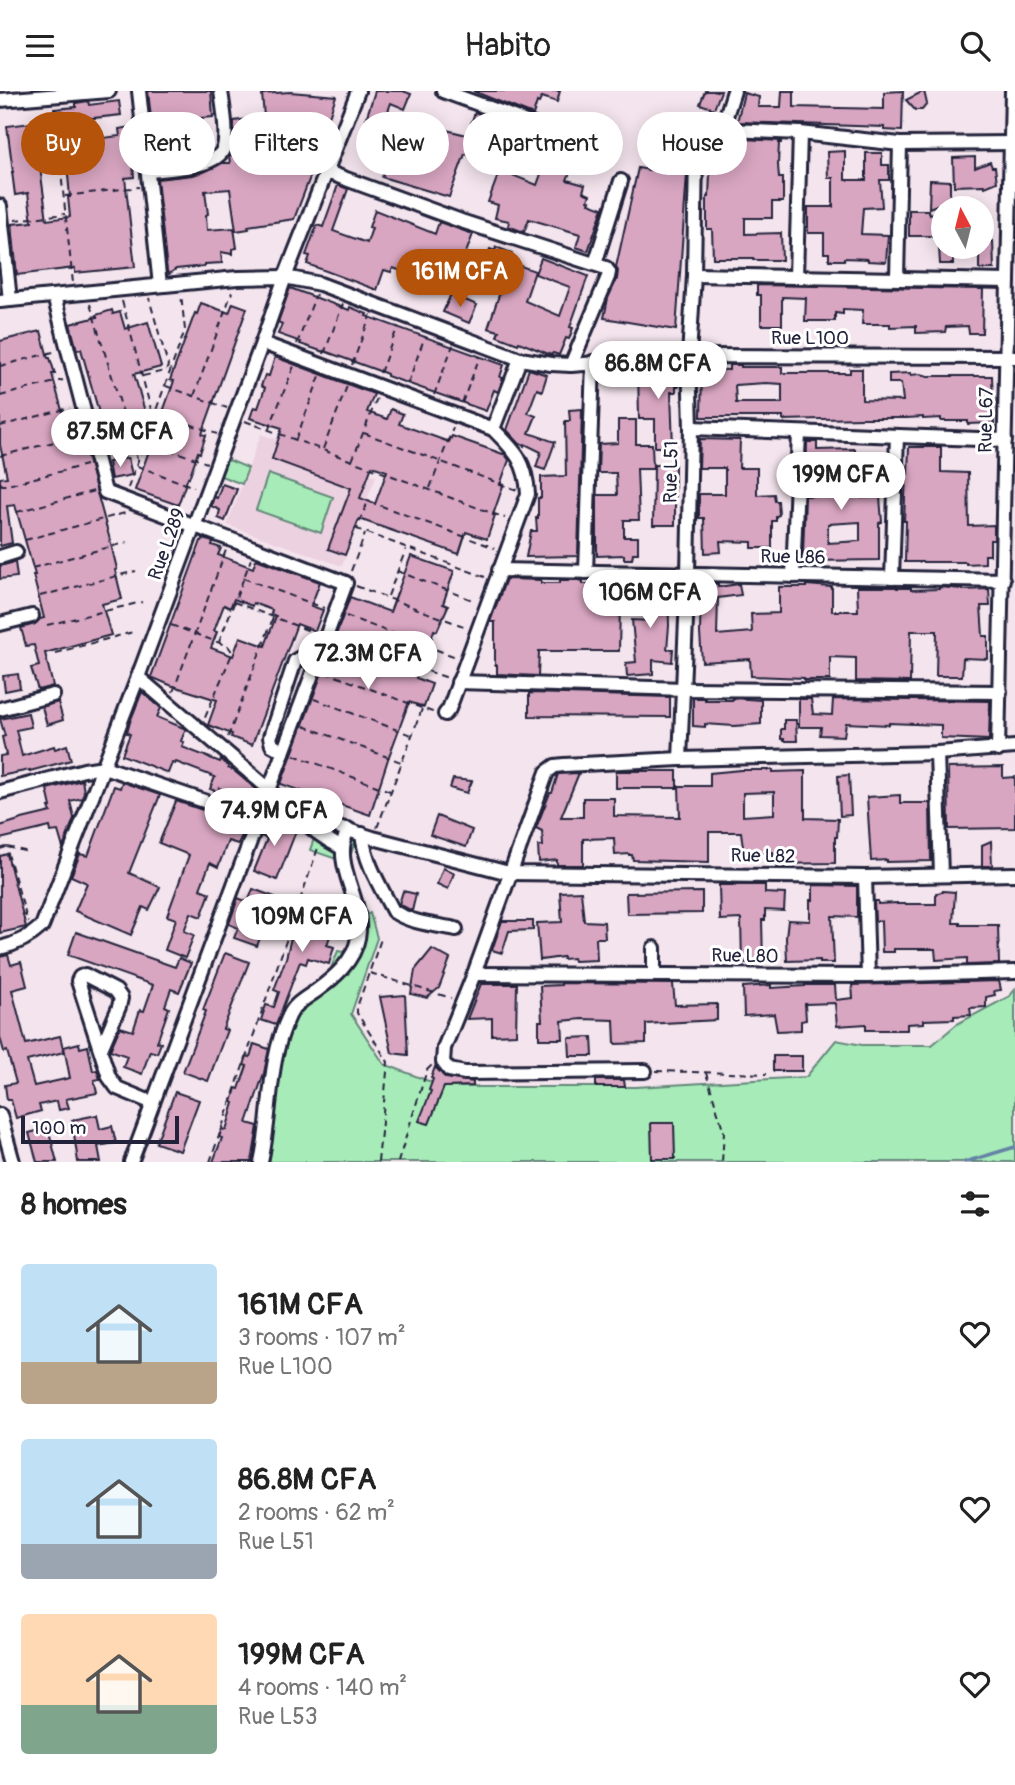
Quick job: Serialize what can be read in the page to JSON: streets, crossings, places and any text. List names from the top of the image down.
{
  "streets": {
    "street": [
      "Rue L100",
      "Rue L67",
      "Rue L51",
      "Rue L289",
      "Rue L86",
      "Rue L82",
      "Rue L80"
    ]
  },
  "crossings": [
    ["Rue L100", "Rue L67"],
    ["Rue L100", "Rue L51"],
    ["Rue L100", "Rue L289"],
    ["Rue L67", "Rue L86"],
    ["Rue L51", "Rue L86"]
  ],
  "scale_bar": "100 m",
  "north": "top",
  "page": {
    "header": "Habito",
    "chip": [
      "Buy",
      "Rent",
      "Filters",
      "New",
      "Apartment",
      "House"
    ],
    "price": [
      "161M CFA",
      "86.8M CFA",
      "87.5M CFA",
      "199M CFA",
      "106M CFA",
      "72.3M CFA",
      "74.9M CFA",
      "109M CFA"
    ],
    "scale": "100 m",
    "heading": "8 homes",
    "list": [
      {
        "name": "161M CFA",
        "note": "3 rooms · 107 m² · Rue L100"
      },
      {
        "name": "86.8M CFA",
        "note": "2 rooms · 62 m² · Rue L51"
      },
      {
        "name": "199M CFA",
        "note": "4 rooms · 140 m² · Rue L53"
      }
    ]
  }
}
